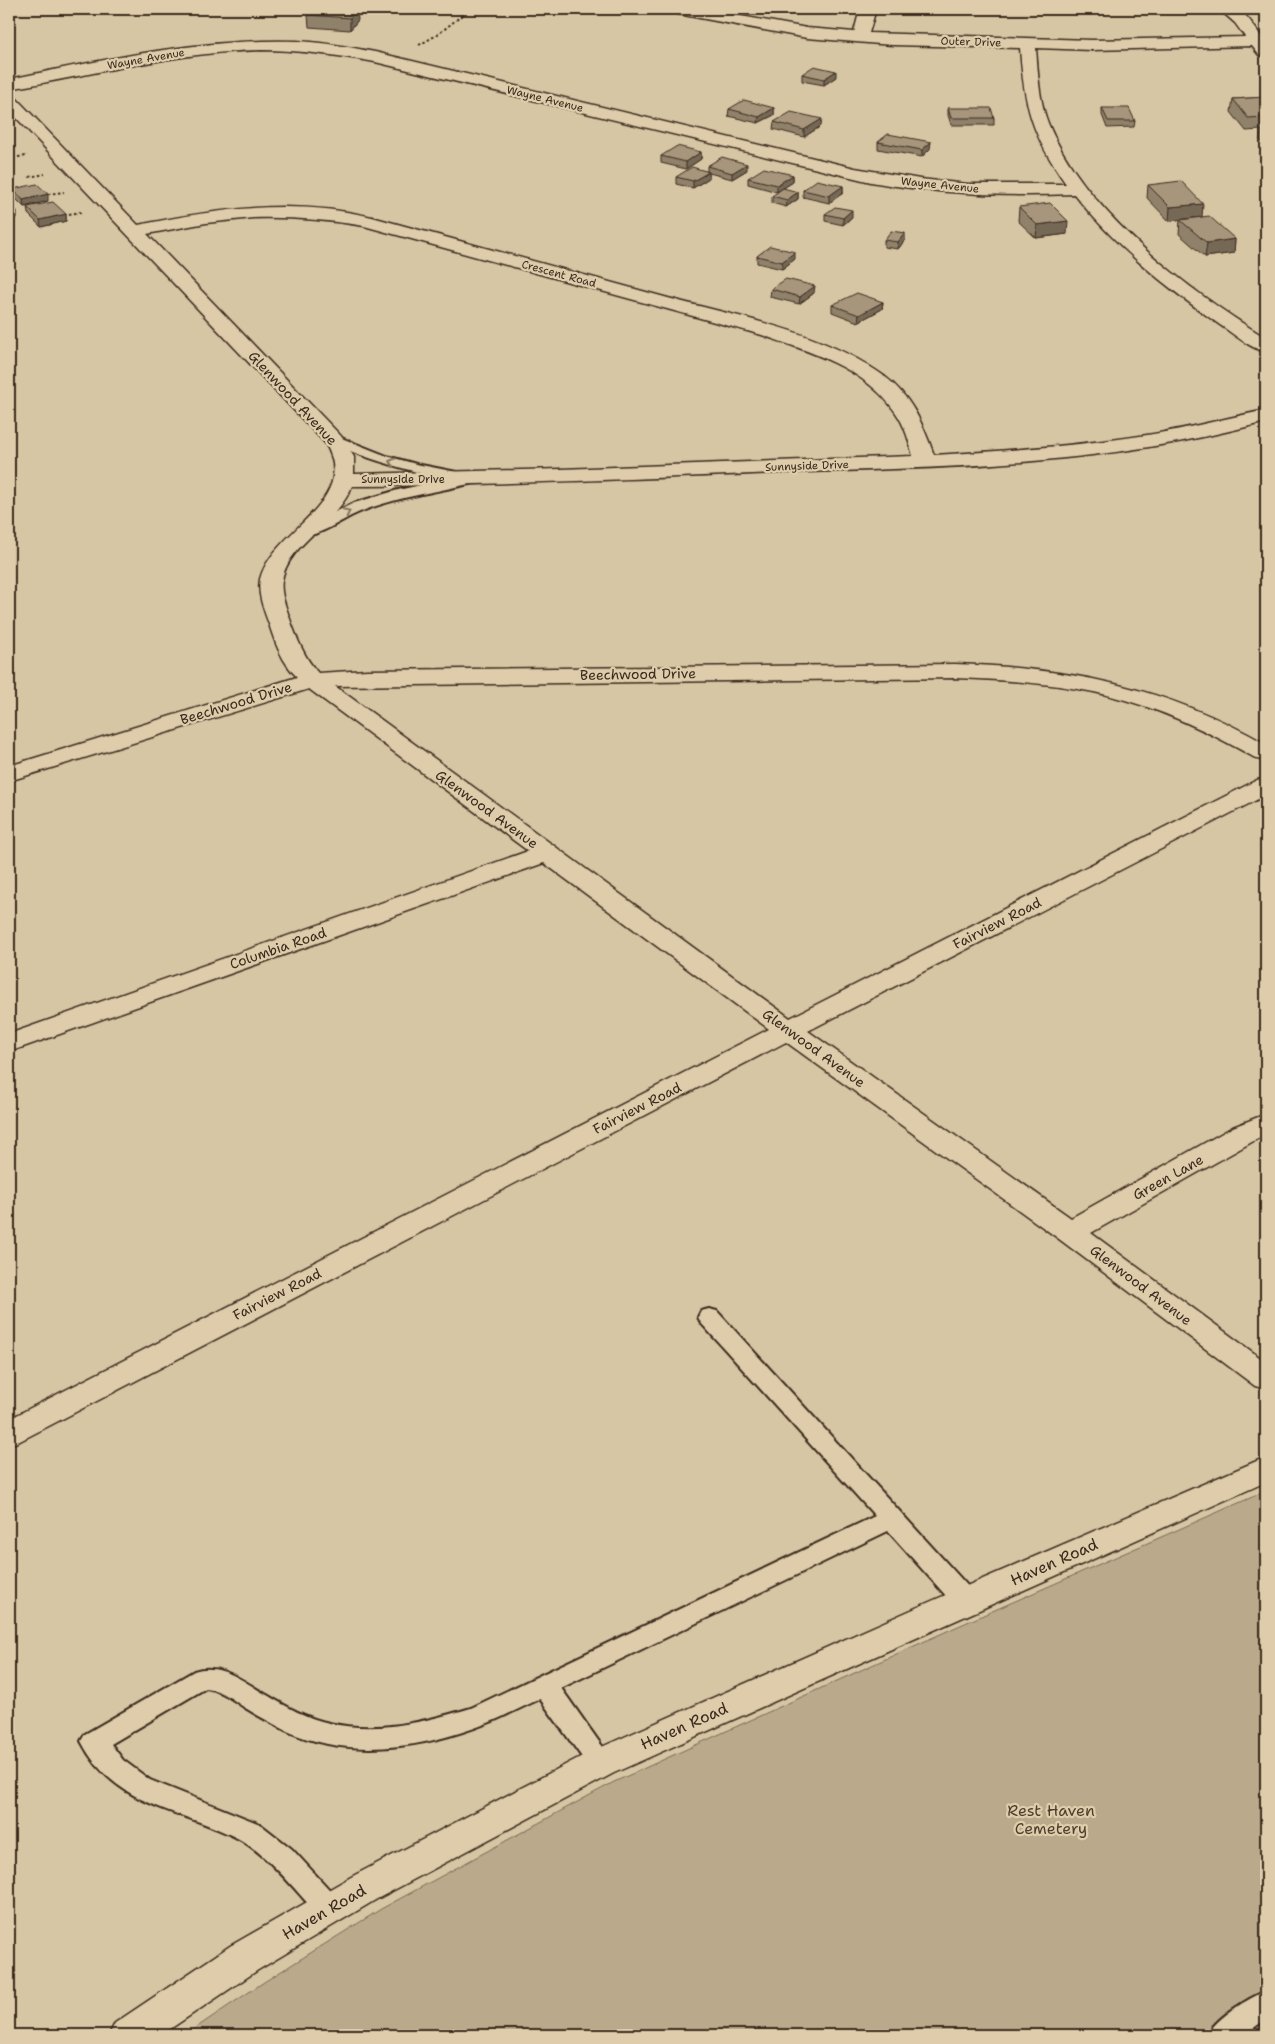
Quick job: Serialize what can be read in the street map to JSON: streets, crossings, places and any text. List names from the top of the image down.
{
  "streets": {
    "street": [
      "Outer Drive",
      "Wayne Avenue",
      "Crescent Road",
      "Glenwood Avenue",
      "Sunnyside Drive",
      "Beechwood Drive",
      "Fairview Road",
      "Columbia Road",
      "Green Lane",
      "Haven Road"
    ]
  },
  "crossings": [
    ["Crescent Road", "Glenwood Avenue"],
    ["Crescent Road", "Sunnyside Drive"],
    ["Glenwood Avenue", "Sunnyside Drive"],
    ["Glenwood Avenue", "Beechwood Drive"],
    ["Glenwood Avenue", "Fairview Road"],
    ["Glenwood Avenue", "Columbia Road"],
    ["Glenwood Avenue", "Green Lane"]
  ],
  "parks": ["Rest Haven Cemetery"]
}
